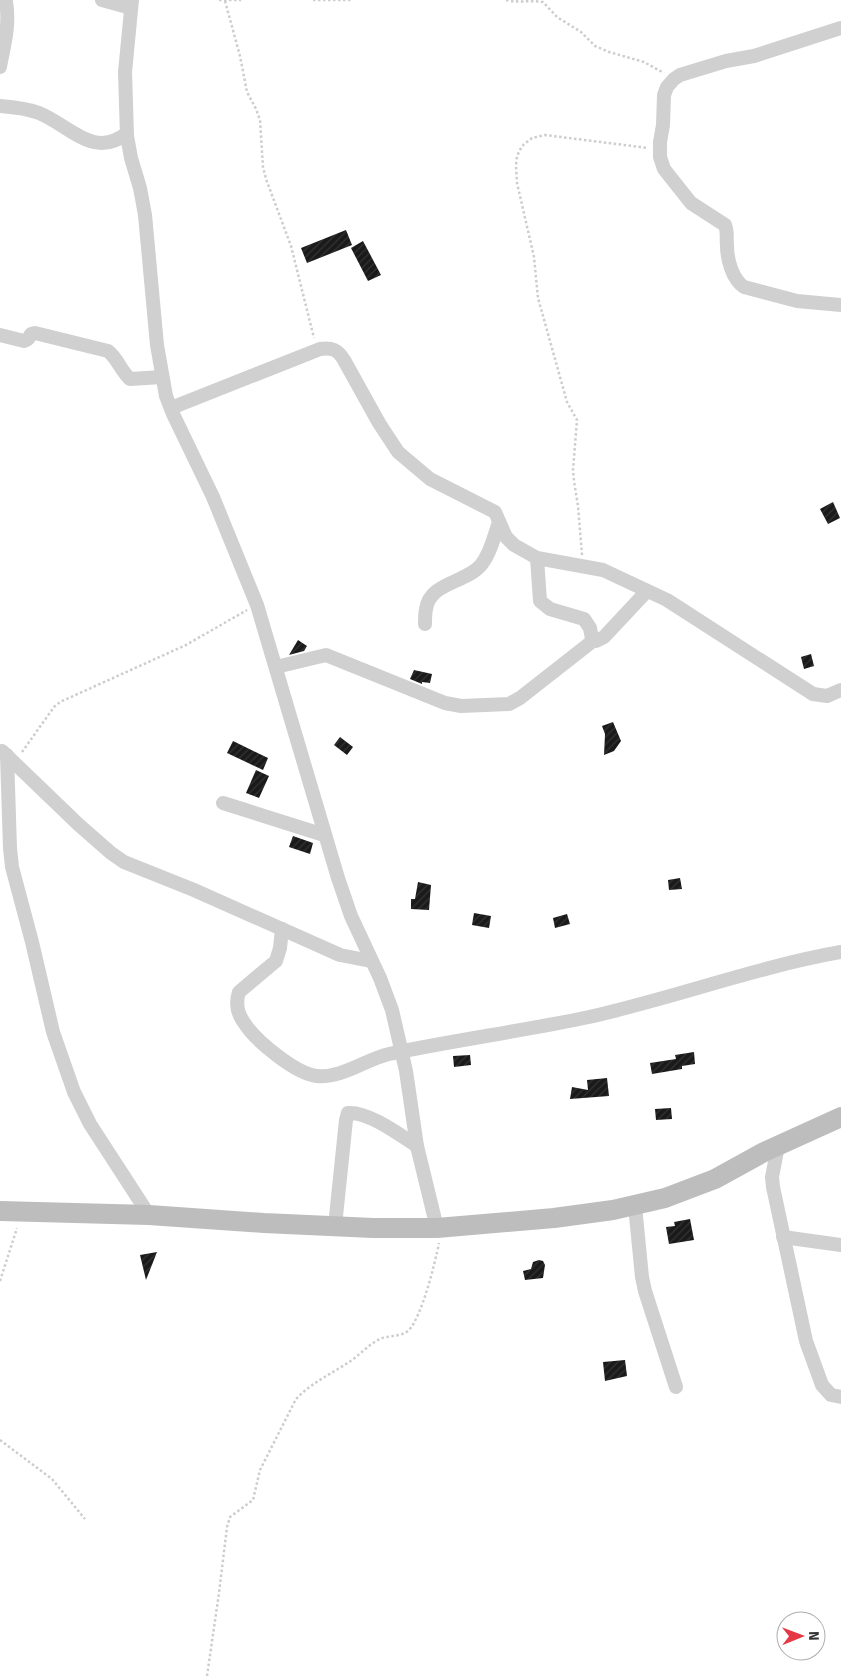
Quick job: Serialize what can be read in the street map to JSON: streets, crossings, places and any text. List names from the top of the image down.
{
  "north": "right"
}
